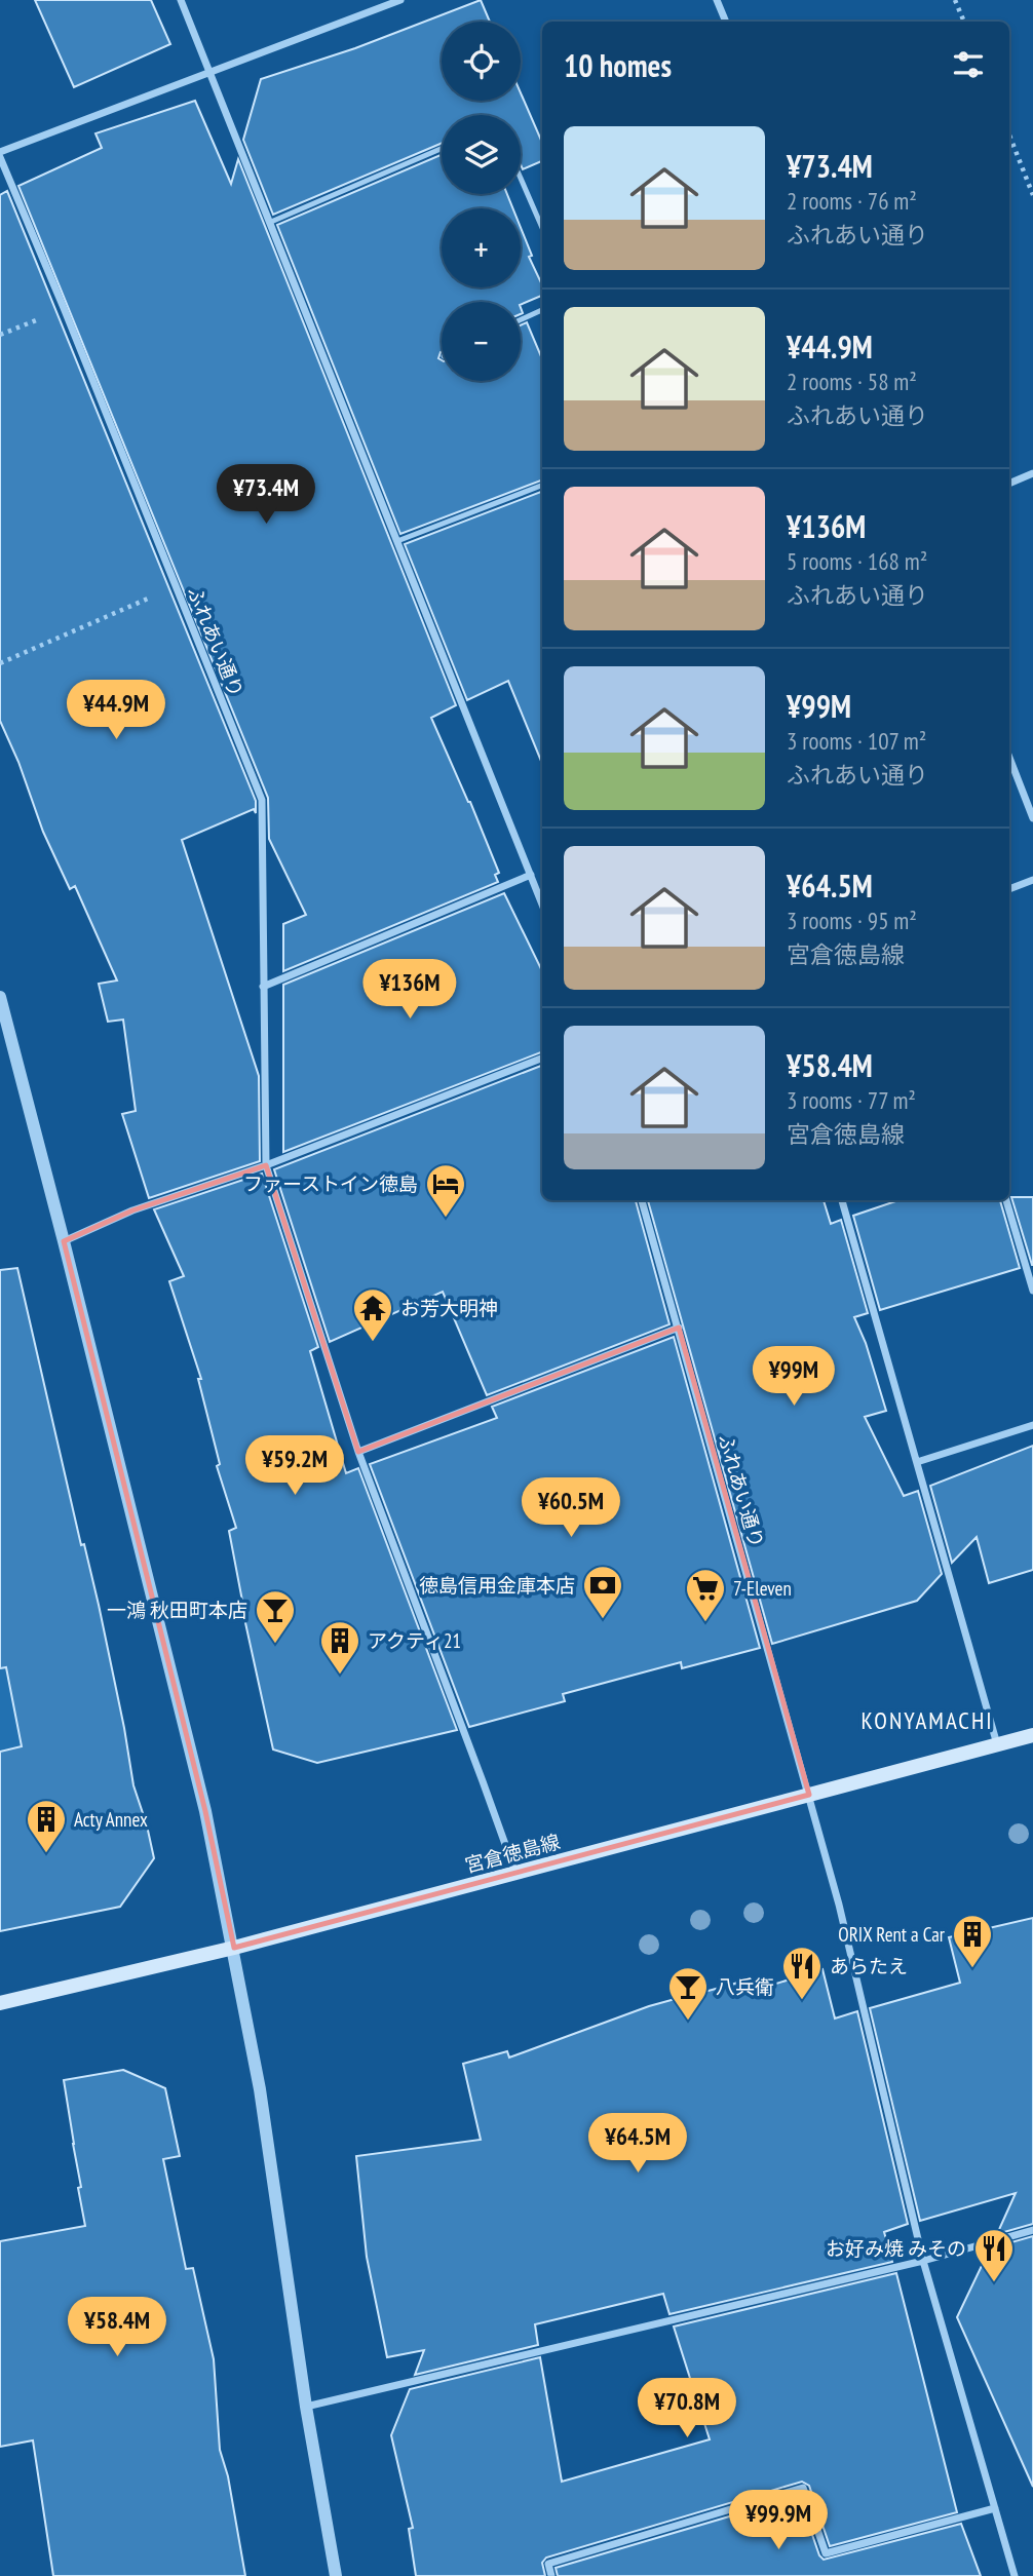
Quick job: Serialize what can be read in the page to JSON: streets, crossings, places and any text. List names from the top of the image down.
{
  "streets": {
    "main road": ["宮倉徳島線"],
    "street": ["ふれあい通り"]
  },
  "crossings": [
    ["ふれあい通り", "宮倉徳島線"]
  ],
  "districts": ["KONYAMACHI"],
  "places": {
    "hotel": ["ファーストイン徳島"],
    "temple": ["お芳大明神"],
    "bank": ["徳島信用金庫本店"],
    "supermarket": ["7-Eleven"],
    "bar": ["一鴻 秋田町本店", "八兵衛"],
    "building": ["アクティ21", "Acty Annex", "ORIX Rent a Car"],
    "restaurant": ["あらたえ", "お好み焼 みその"]
  },
  "page": {
    "map_buttons": ["+", "−"],
    "heading": "10 homes",
    "list": [
      {
        "name": "¥73.4M",
        "note": "2 rooms · 76 m² · ふれあい通り"
      },
      {
        "name": "¥44.9M",
        "note": "2 rooms · 58 m² · ふれあい通り"
      },
      {
        "name": "¥136M",
        "note": "5 rooms · 168 m² · ふれあい通り"
      },
      {
        "name": "¥99M",
        "note": "3 rooms · 107 m² · ふれあい通り"
      },
      {
        "name": "¥64.5M",
        "note": "3 rooms · 95 m² · 宮倉徳島線"
      },
      {
        "name": "¥58.4M",
        "note": "3 rooms · 77 m² · 宮倉徳島線"
      }
    ],
    "price": [
      "¥73.4M",
      "¥44.9M",
      "¥136M",
      "¥99M",
      "¥59.2M",
      "¥60.5M",
      "¥64.5M",
      "¥58.4M",
      "¥70.8M",
      "¥99.9M"
    ]
  }
}
